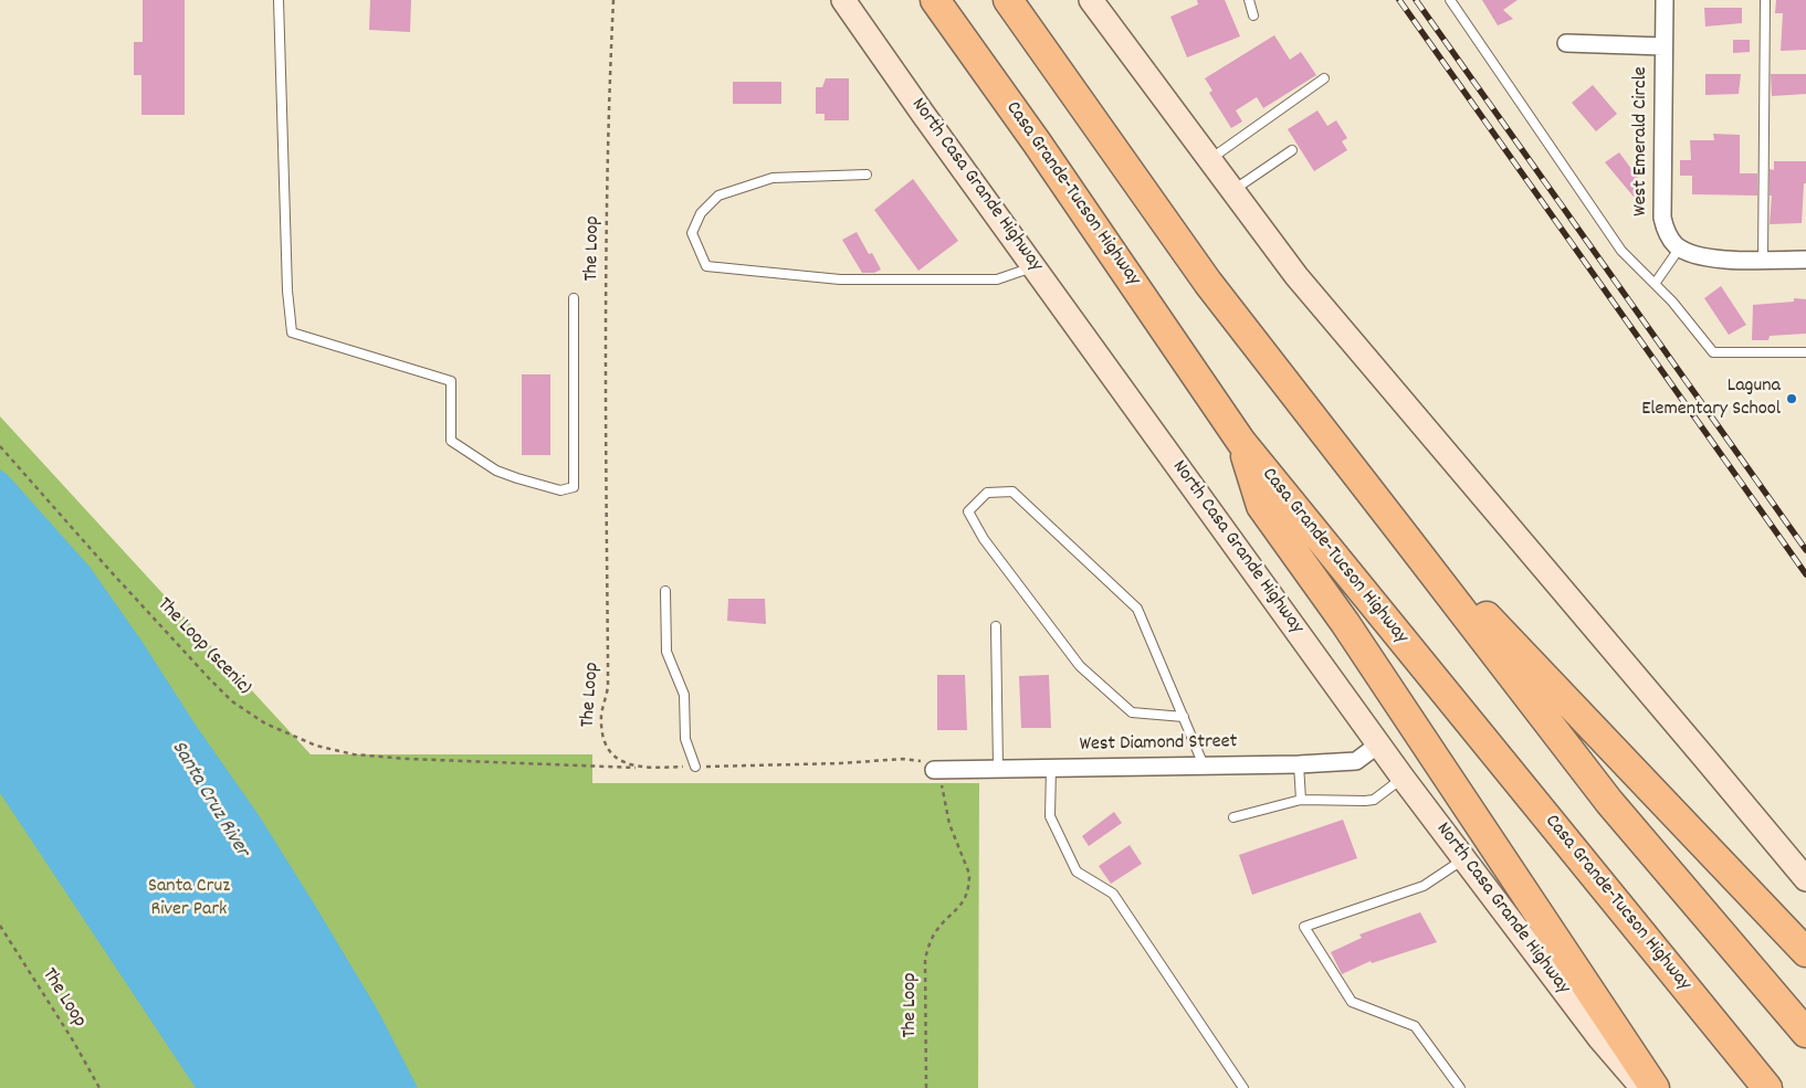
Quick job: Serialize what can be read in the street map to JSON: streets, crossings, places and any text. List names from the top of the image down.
{
  "streets": {
    "highway": ["Casa Grande-Tucson Highway"],
    "main road": ["North Casa Grande Highway"],
    "street": ["West Emerald Circle", "West Diamond Street"],
    "path": ["The Loop", "The Loop (scenic)"]
  },
  "crossings": [
    ["North Casa Grande Highway", "West Diamond Street"],
    ["The Loop", "The Loop (scenic)"],
    ["The Loop", "West Diamond Street"]
  ],
  "water": ["Santa Cruz River"],
  "parks": ["Santa Cruz River Park"],
  "places": ["Laguna Elementary School"]
}
